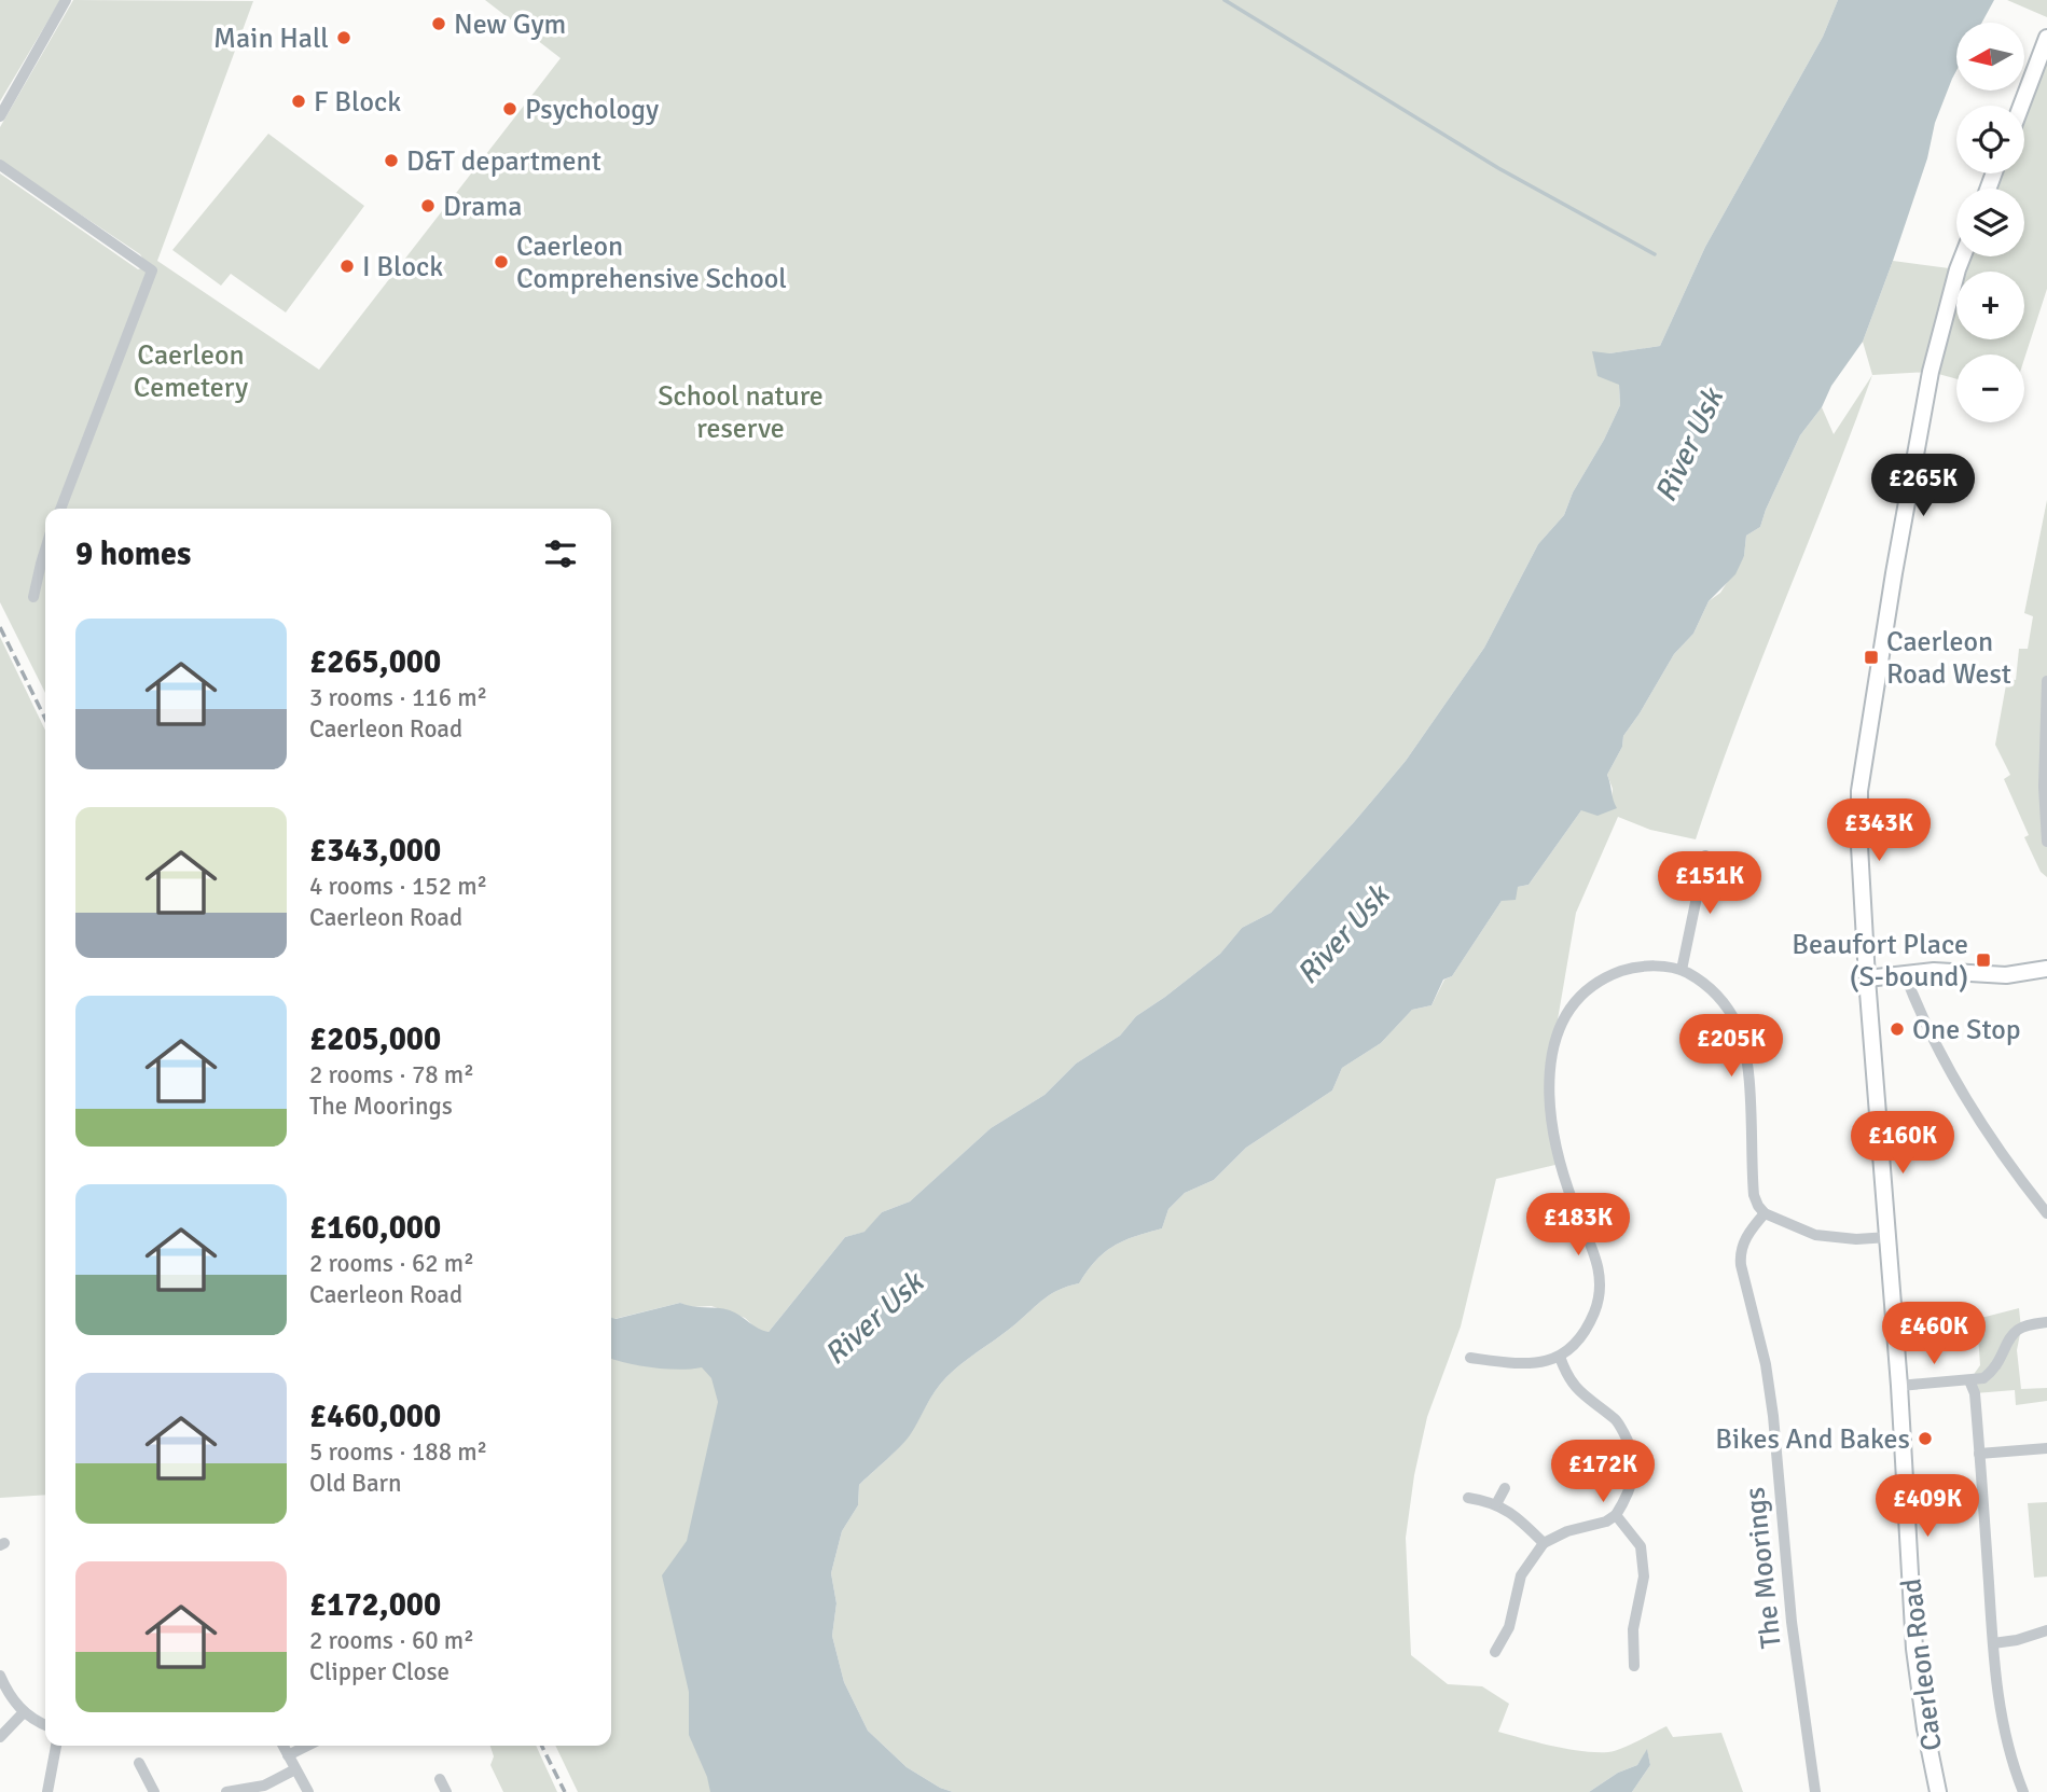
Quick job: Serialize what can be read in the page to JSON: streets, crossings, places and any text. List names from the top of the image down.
{
  "streets": {
    "main road": ["Caerleon Road"],
    "street": ["The Moorings"]
  },
  "water": ["River Usk"],
  "parks": ["Caerleon Cemetery", "School nature reserve"],
  "places": {
    "other": [
      "New Gym",
      "Main Hall",
      "F Block",
      "Psychology",
      "D&T department",
      "Drama",
      "Caerleon Comprehensive School",
      "I Block",
      "One Stop",
      "Bikes And Bakes"
    ],
    "transit": ["Caerleon Road West", "Beaufort Place (S-bound)"]
  },
  "north": "left",
  "page": {
    "map_buttons": ["+", "−"],
    "price": [
      "£265K",
      "£343K",
      "£151K",
      "£205K",
      "£160K",
      "£183K",
      "£460K",
      "£172K",
      "£409K"
    ],
    "heading": "9 homes",
    "list": [
      {
        "name": "£265,000",
        "note": "3 rooms · 116 m² · Caerleon Road"
      },
      {
        "name": "£343,000",
        "note": "4 rooms · 152 m² · Caerleon Road"
      },
      {
        "name": "£205,000",
        "note": "2 rooms · 78 m² · The Moorings"
      },
      {
        "name": "£160,000",
        "note": "2 rooms · 62 m² · Caerleon Road"
      },
      {
        "name": "£460,000",
        "note": "5 rooms · 188 m² · Old Barn"
      },
      {
        "name": "£172,000",
        "note": "2 rooms · 60 m² · Clipper Close"
      }
    ]
  }
}
